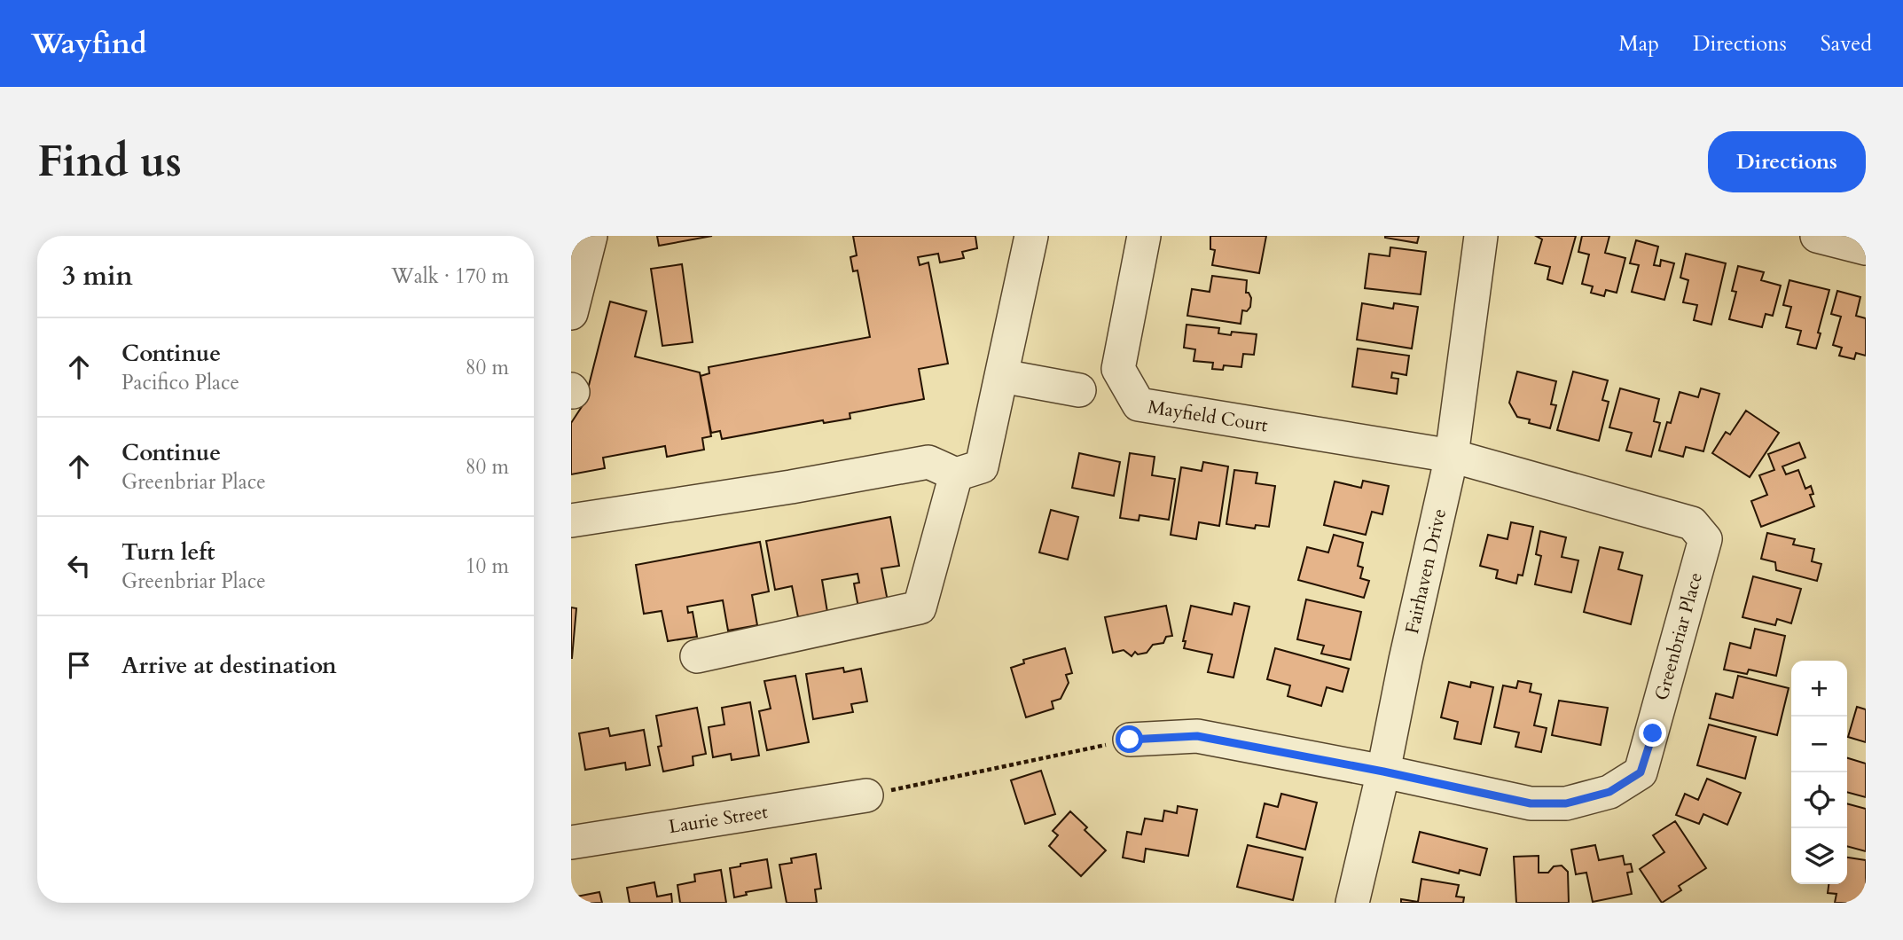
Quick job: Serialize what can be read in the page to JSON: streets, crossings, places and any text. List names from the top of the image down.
{
  "streets": {
    "street": [
      "Mayfield Court",
      "Fairhaven Drive",
      "Greenbriar Place",
      "Laurie Street"
    ]
  },
  "crossings": [
    ["Mayfield Court", "Fairhaven Drive"],
    ["Mayfield Court", "Greenbriar Place"],
    ["Fairhaven Drive", "Greenbriar Place"]
  ],
  "page": {
    "header": "Wayfind",
    "nav": ["Map", "Directions", "Saved"],
    "buttons": "Directions",
    "title": "Find us",
    "heading": ["3 min", "Walk · 170 m"],
    "list": [
      ["Continue", "Pacifico Place", "80 m"],
      ["Continue", "Greenbriar Place", "80 m"],
      ["Turn left", "Greenbriar Place", "10 m"],
      "Arrive at destination"
    ],
    "map_buttons": ["+", "−"]
  }
}
